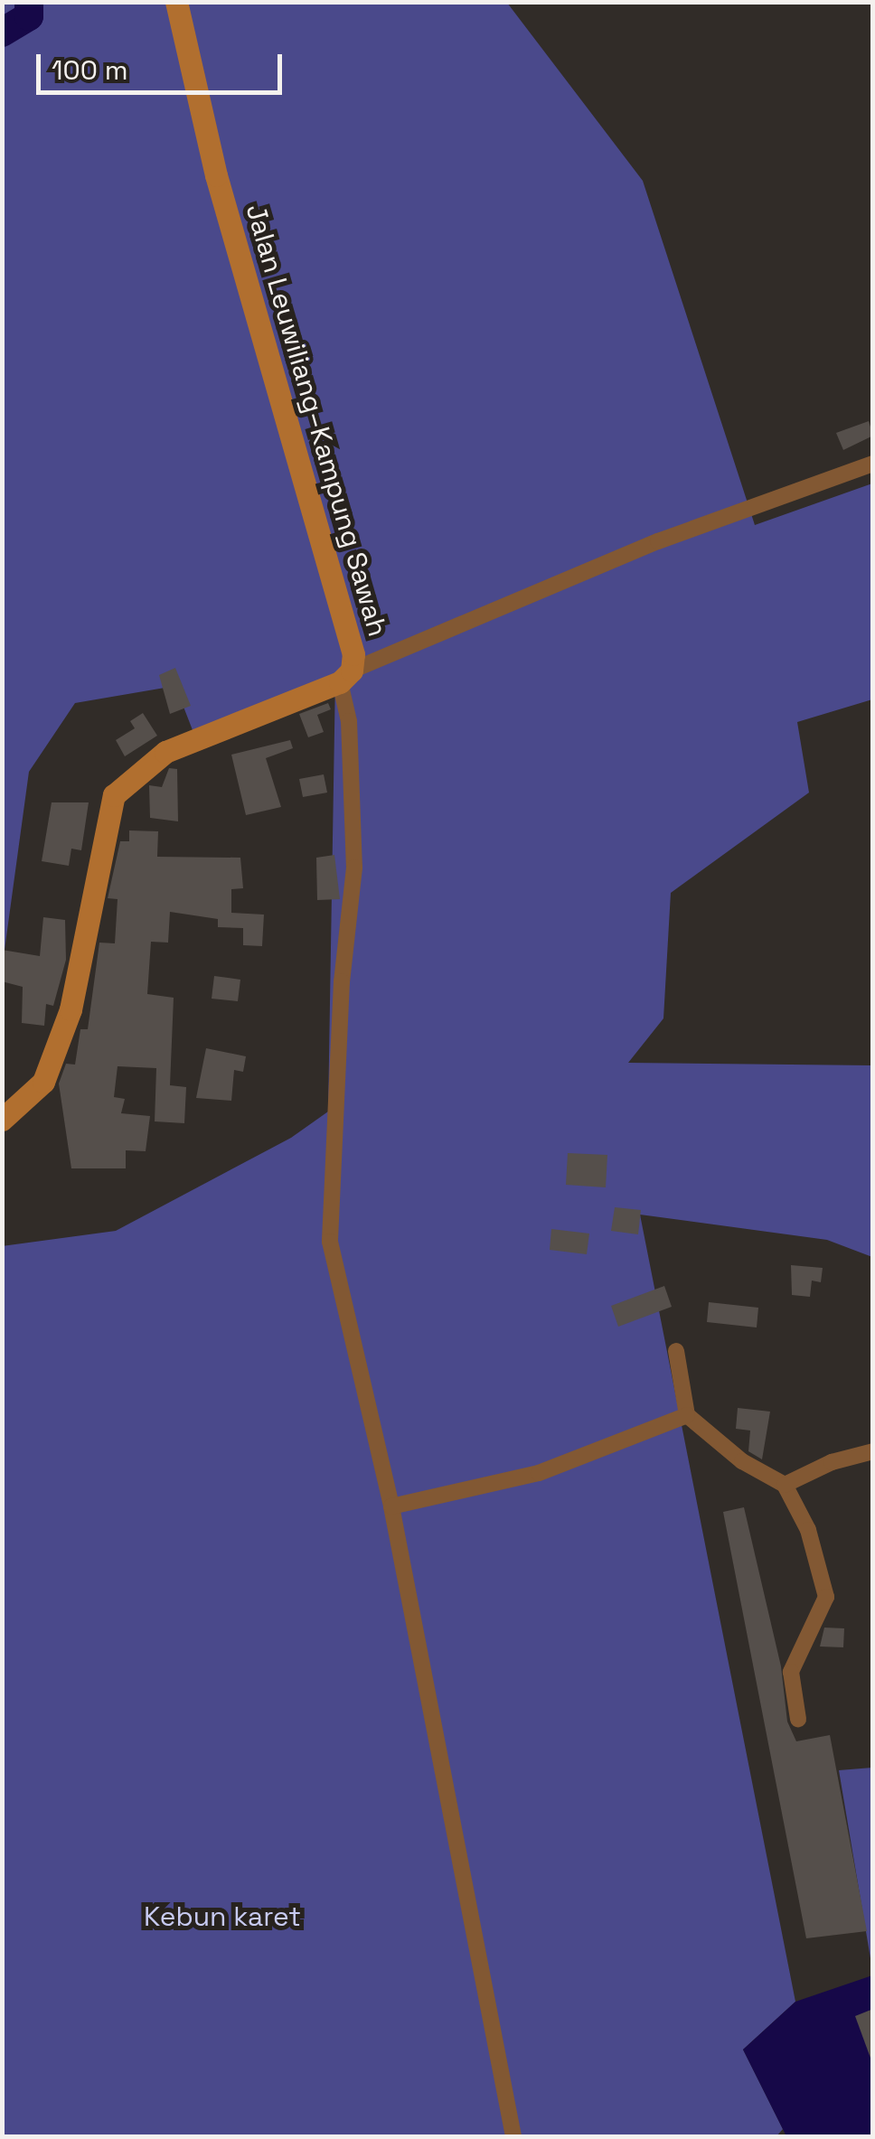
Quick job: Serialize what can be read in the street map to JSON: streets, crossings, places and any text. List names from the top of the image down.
{
  "streets": {
    "main road": ["Jalan Leuwiliang–Kampung Sawah"]
  },
  "parks": ["Kebun karet"],
  "scale_bar": "100 m"
}
